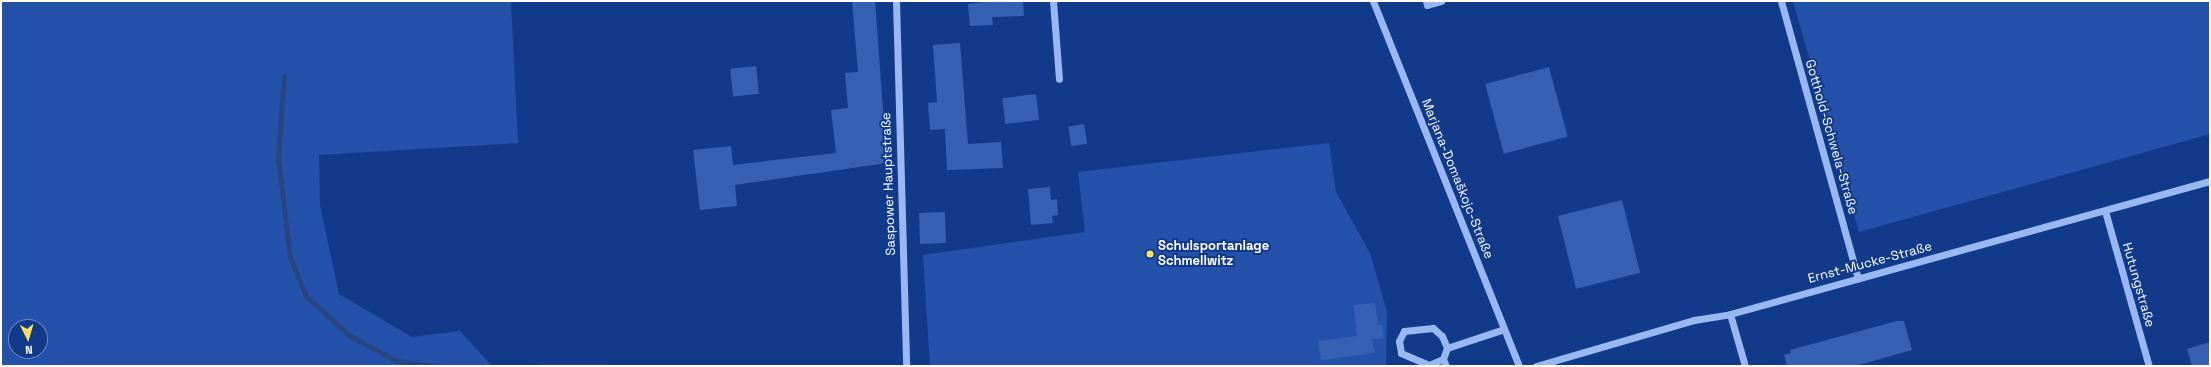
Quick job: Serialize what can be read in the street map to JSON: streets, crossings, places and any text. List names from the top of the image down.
{
  "streets": {
    "street": [
      "Gotthold-Schwela-Straße",
      "Marjana-Domaškojc-Straße",
      "Saspower Hauptstraße",
      "Ernst-Mucke-Straße",
      "Hutungstraße"
    ]
  },
  "crossings": [
    ["Gotthold-Schwela-Straße", "Ernst-Mucke-Straße"],
    ["Ernst-Mucke-Straße", "Hutungstraße"]
  ],
  "places": ["Schulsportanlage Schmellwitz"],
  "north": "bottom"
}
